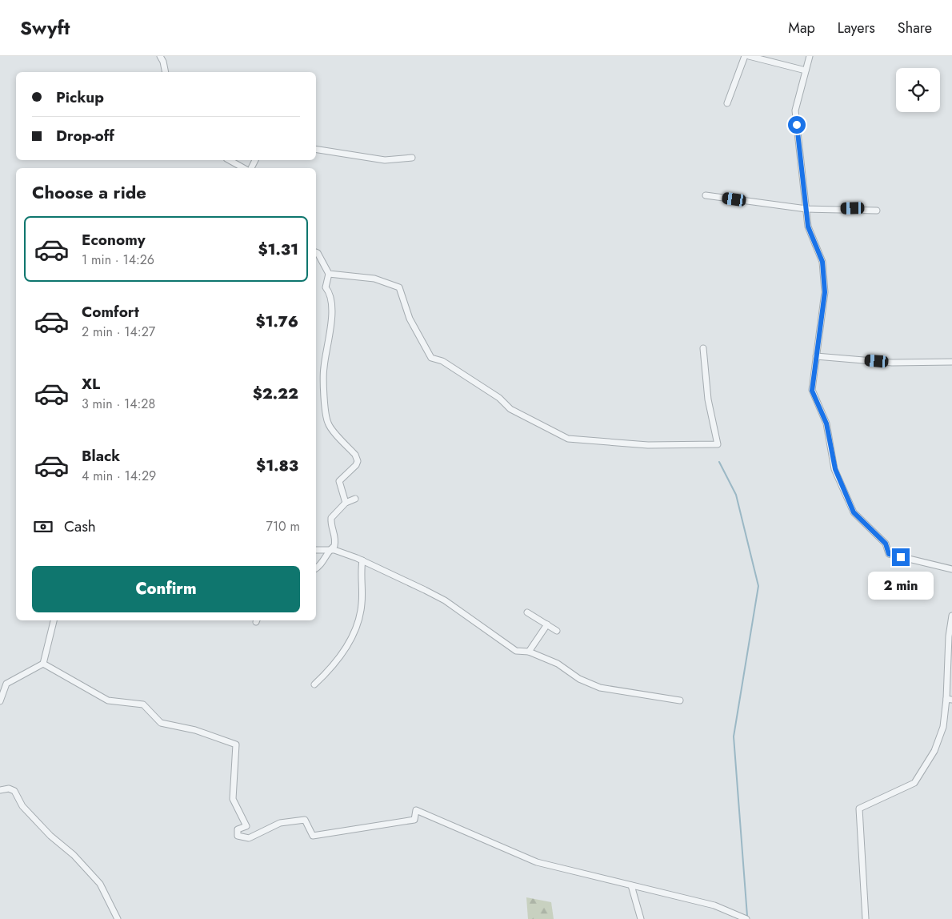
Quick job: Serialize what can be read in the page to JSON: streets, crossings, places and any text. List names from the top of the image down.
{
  "page": {
    "header": "Swyft",
    "nav": ["Map", "Layers", "Share"],
    "banner": ["Pickup", "Drop-off"],
    "heading": "Choose a ride",
    "list": [
      {
        "name": "Economy",
        "note": "1 min · 14:26",
        "value": "$1.31"
      },
      {
        "name": "Comfort",
        "note": "2 min · 14:27",
        "value": "$1.76"
      },
      {
        "name": "XL",
        "note": "3 min · 14:28",
        "value": "$2.22"
      },
      {
        "name": "Black",
        "note": "4 min · 14:29",
        "value": "$1.83"
      }
    ],
    "pay": ["Cash", "710 m"],
    "buttons": "Confirm",
    "bubble": "2 min"
  }
}
